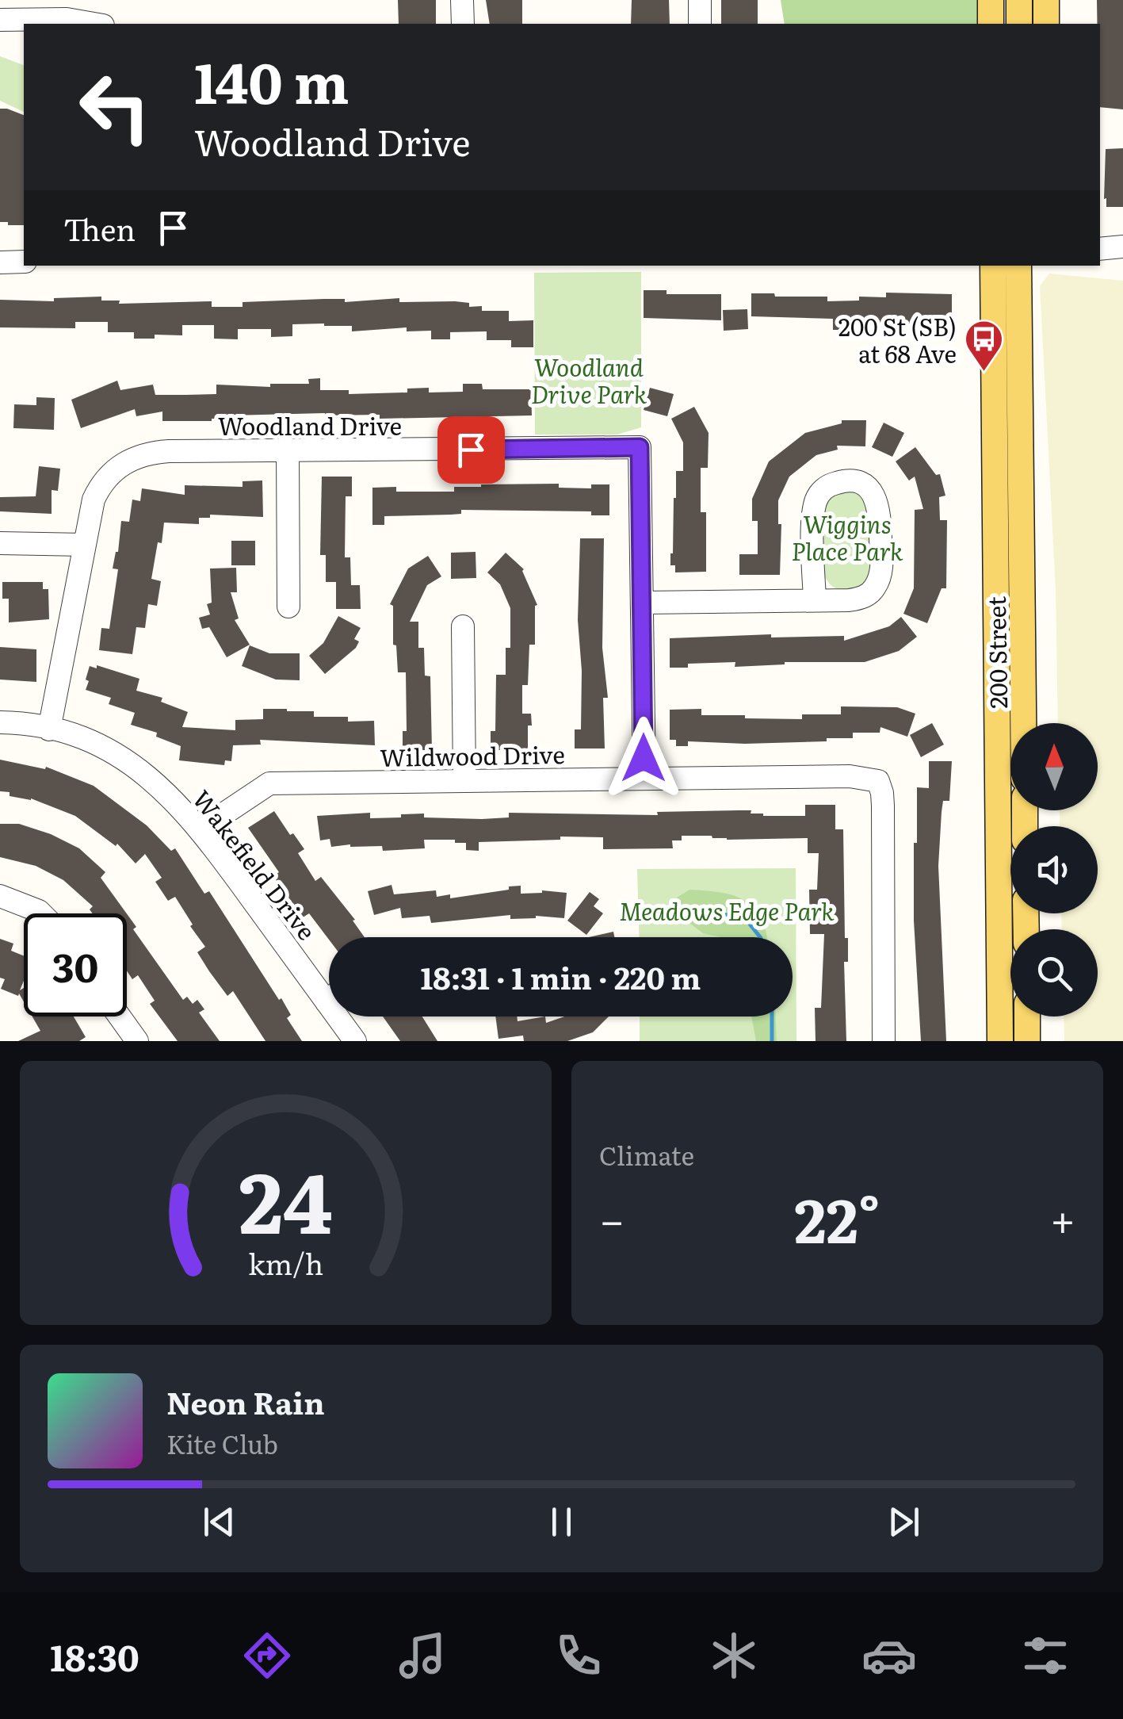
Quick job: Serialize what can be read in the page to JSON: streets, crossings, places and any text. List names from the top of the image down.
{
  "streets": {
    "main road": ["200 Street"],
    "street": ["Woodland Drive", "Wildwood Drive", "Wakefield Drive"]
  },
  "crossings": [
    ["Woodland Drive", "Wildwood Drive"],
    ["Woodland Drive", "Wakefield Drive"],
    ["Wildwood Drive", "Wakefield Drive"]
  ],
  "parks": ["Woodland Drive Park", "Wiggins Place Park", "Meadows Edge Park"],
  "places": {
    "bus stop": ["200 St (SB) at 68 Ave"]
  },
  "north": "top",
  "page": {
    "turn": ["140 m", "Woodland Drive"],
    "then": "Then",
    "limit": "30",
    "trip": "18:31 · 1 min · 220 m",
    "tile": "Climate",
    "heat": ["−", "22°", "+"],
    "song": ["Neon Rain", "Kite Club"],
    "tabs": "18:30",
    "gauge": ["24", "km/h"]
  }
}
